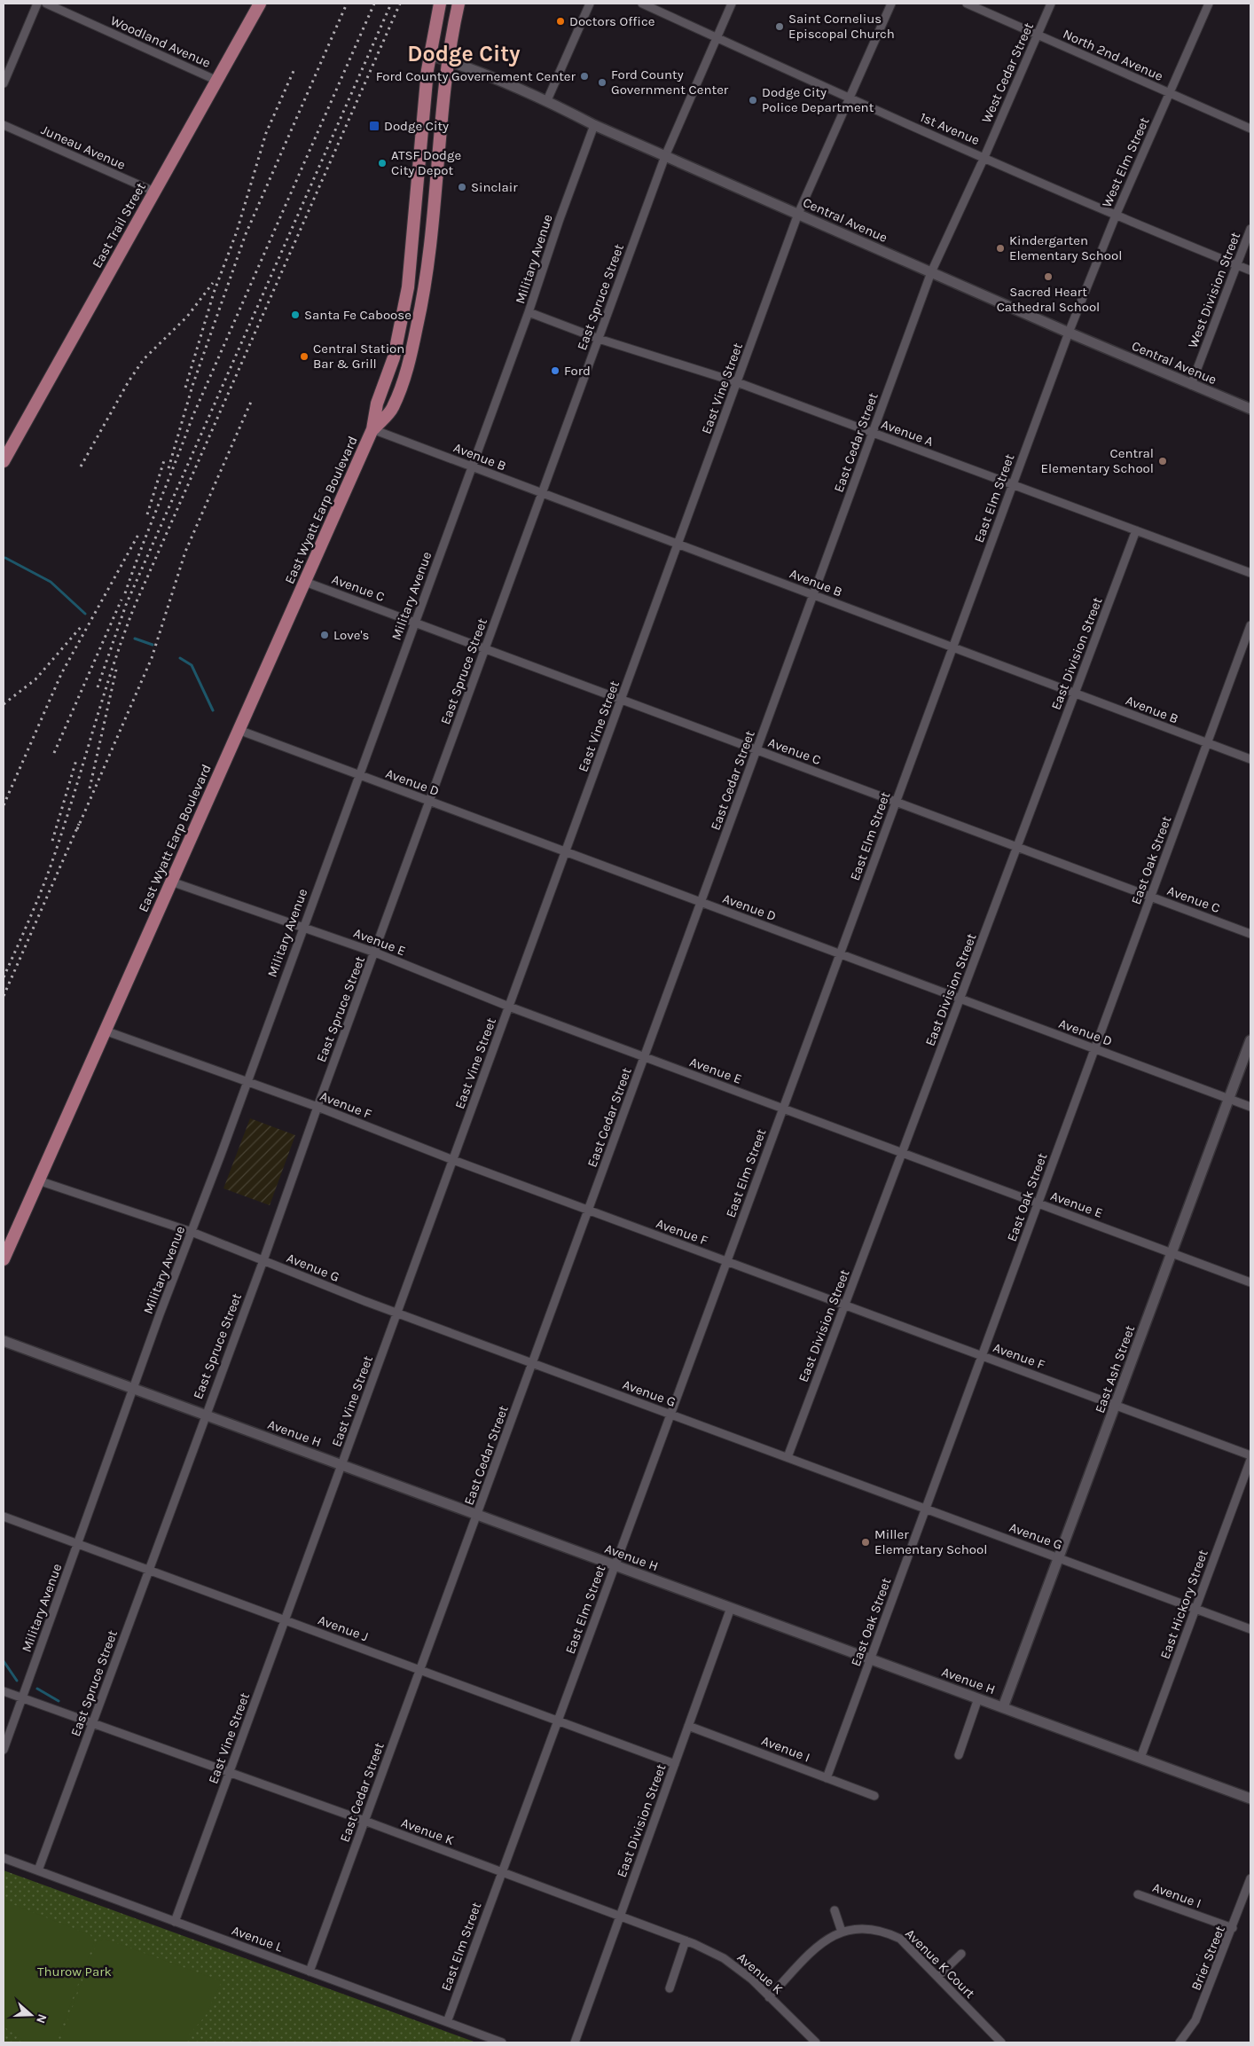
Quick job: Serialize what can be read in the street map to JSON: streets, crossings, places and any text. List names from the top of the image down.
{
  "streets": {
    "main road": ["East Trail Street", "East Wyatt Earp Boulevard"],
    "street": [
      "Woodland Avenue",
      "North 2nd Avenue",
      "West Cedar Street",
      "1st Avenue",
      "Juneau Avenue",
      "West Elm Street",
      "Central Avenue",
      "Military Avenue",
      "West Division Street",
      "East Spruce Street",
      "East Vine Street",
      "Avenue A",
      "East Cedar Street",
      "Avenue B",
      "East Elm Street",
      "Avenue C",
      "East Division Street",
      "Avenue D",
      "East Oak Street",
      "Avenue E",
      "Avenue F",
      "Avenue G",
      "East Ash Street",
      "Avenue H",
      "East Hickory Street",
      "Avenue J",
      "Avenue I",
      "Avenue K",
      "Avenue L",
      "Brier Street",
      "Avenue K Court"
    ]
  },
  "crossings": [
    ["Woodland Avenue", "East Trail Street"],
    ["North 2nd Avenue", "West Cedar Street"],
    ["North 2nd Avenue", "West Elm Street"],
    ["West Cedar Street", "1st Avenue"],
    ["West Cedar Street", "Central Avenue"],
    ["West Cedar Street", "East Cedar Street"],
    ["1st Avenue", "West Elm Street"],
    ["1st Avenue", "West Division Street"],
    ["1st Avenue", "East Spruce Street"],
    ["1st Avenue", "East Vine Street"],
    ["Juneau Avenue", "East Trail Street"],
    ["West Elm Street", "Central Avenue"],
    ["West Elm Street", "East Elm Street"],
    ["Central Avenue", "Military Avenue"],
    ["Central Avenue", "West Division Street"],
    ["Central Avenue", "East Spruce Street"],
    ["Central Avenue", "East Vine Street"],
    ["Central Avenue", "East Cedar Street"],
    ["Central Avenue", "East Elm Street"],
    ["Central Avenue", "East Wyatt Earp Boulevard"],
    ["Military Avenue", "Avenue A"],
    ["Military Avenue", "Avenue B"],
    ["Military Avenue", "Avenue C"],
    ["Military Avenue", "Avenue D"],
    ["Military Avenue", "Avenue E"],
    ["Military Avenue", "Avenue F"],
    ["Military Avenue", "Avenue G"],
    ["Military Avenue", "Avenue H"],
    ["Military Avenue", "Avenue J"],
    ["Military Avenue", "Avenue K"],
    ["East Spruce Street", "Avenue A"],
    ["East Spruce Street", "Avenue B"],
    ["East Spruce Street", "Avenue C"],
    ["East Spruce Street", "Avenue D"],
    ["East Spruce Street", "Avenue E"],
    ["East Spruce Street", "Avenue F"],
    ["East Spruce Street", "Avenue G"],
    ["East Spruce Street", "Avenue H"],
    ["East Spruce Street", "Avenue J"],
    ["East Spruce Street", "Avenue K"],
    ["East Spruce Street", "Avenue L"],
    ["East Vine Street", "Avenue A"],
    ["East Vine Street", "Avenue B"],
    ["East Vine Street", "Avenue C"],
    ["East Vine Street", "Avenue D"],
    ["East Vine Street", "Avenue E"],
    ["East Vine Street", "Avenue F"],
    ["East Vine Street", "Avenue G"],
    ["East Vine Street", "Avenue H"],
    ["East Vine Street", "Avenue J"],
    ["East Vine Street", "Avenue K"],
    ["East Vine Street", "Avenue L"],
    ["Avenue A", "East Cedar Street"],
    ["Avenue A", "East Elm Street"],
    ["Avenue A", "East Division Street"],
    ["East Cedar Street", "Avenue B"],
    ["East Cedar Street", "Avenue C"],
    ["East Cedar Street", "Avenue D"],
    ["East Cedar Street", "Avenue E"],
    ["East Cedar Street", "Avenue F"],
    ["East Cedar Street", "Avenue G"],
    ["East Cedar Street", "Avenue H"],
    ["East Cedar Street", "Avenue J"],
    ["East Cedar Street", "Avenue K"],
    ["East Cedar Street", "Avenue L"],
    ["Avenue B", "East Elm Street"],
    ["Avenue B", "East Wyatt Earp Boulevard"],
    ["Avenue B", "East Division Street"],
    ["Avenue B", "East Oak Street"],
    ["East Elm Street", "Avenue C"],
    ["East Elm Street", "Avenue D"],
    ["East Elm Street", "Avenue E"],
    ["East Elm Street", "Avenue F"],
    ["East Elm Street", "Avenue G"],
    ["East Elm Street", "Avenue H"],
    ["East Elm Street", "Avenue J"],
    ["East Elm Street", "Avenue K"],
    ["East Elm Street", "Avenue L"],
    ["East Wyatt Earp Boulevard", "Avenue C"],
    ["East Wyatt Earp Boulevard", "Avenue D"],
    ["East Wyatt Earp Boulevard", "Avenue E"],
    ["East Wyatt Earp Boulevard", "Avenue F"],
    ["East Wyatt Earp Boulevard", "Avenue G"],
    ["Avenue C", "East Division Street"],
    ["Avenue C", "East Oak Street"],
    ["East Division Street", "Avenue D"],
    ["East Division Street", "Avenue E"],
    ["East Division Street", "Avenue F"],
    ["East Division Street", "Avenue G"],
    ["East Division Street", "Avenue H"],
    ["East Division Street", "Avenue J"],
    ["East Division Street", "Avenue I"],
    ["East Division Street", "Avenue K"],
    ["Avenue D", "East Oak Street"],
    ["Avenue D", "East Ash Street"],
    ["East Oak Street", "Avenue E"],
    ["East Oak Street", "Avenue F"],
    ["East Oak Street", "Avenue G"],
    ["East Oak Street", "Avenue H"],
    ["East Oak Street", "Avenue I"],
    ["Avenue E", "East Ash Street"],
    ["Avenue F", "East Ash Street"],
    ["Avenue G", "East Ash Street"],
    ["Avenue G", "East Hickory Street"],
    ["East Ash Street", "Avenue H"],
    ["Avenue H", "East Hickory Street"],
    ["Avenue I", "Brier Street"],
    ["Avenue K", "Avenue K Court"]
  ],
  "districts": ["Dodge City"],
  "parks": ["Thurow Park"],
  "places": {
    "other": [
      "Doctors Office",
      "Saint Cornelius Episcopal Church",
      "Ford County Governement Center",
      "Ford County Government Center",
      "Dodge City Police Department",
      "ATSF Dodge City Depot",
      "Sinclair",
      "Kindergarten Elementary School",
      "Sacred Heart Cathedral School",
      "Santa Fe Caboose",
      "Central Station Bar & Grill",
      "Ford",
      "Central Elementary School",
      "Love's",
      "Miller Elementary School"
    ],
    "transit": ["Dodge City"]
  },
  "north": "right"
}
